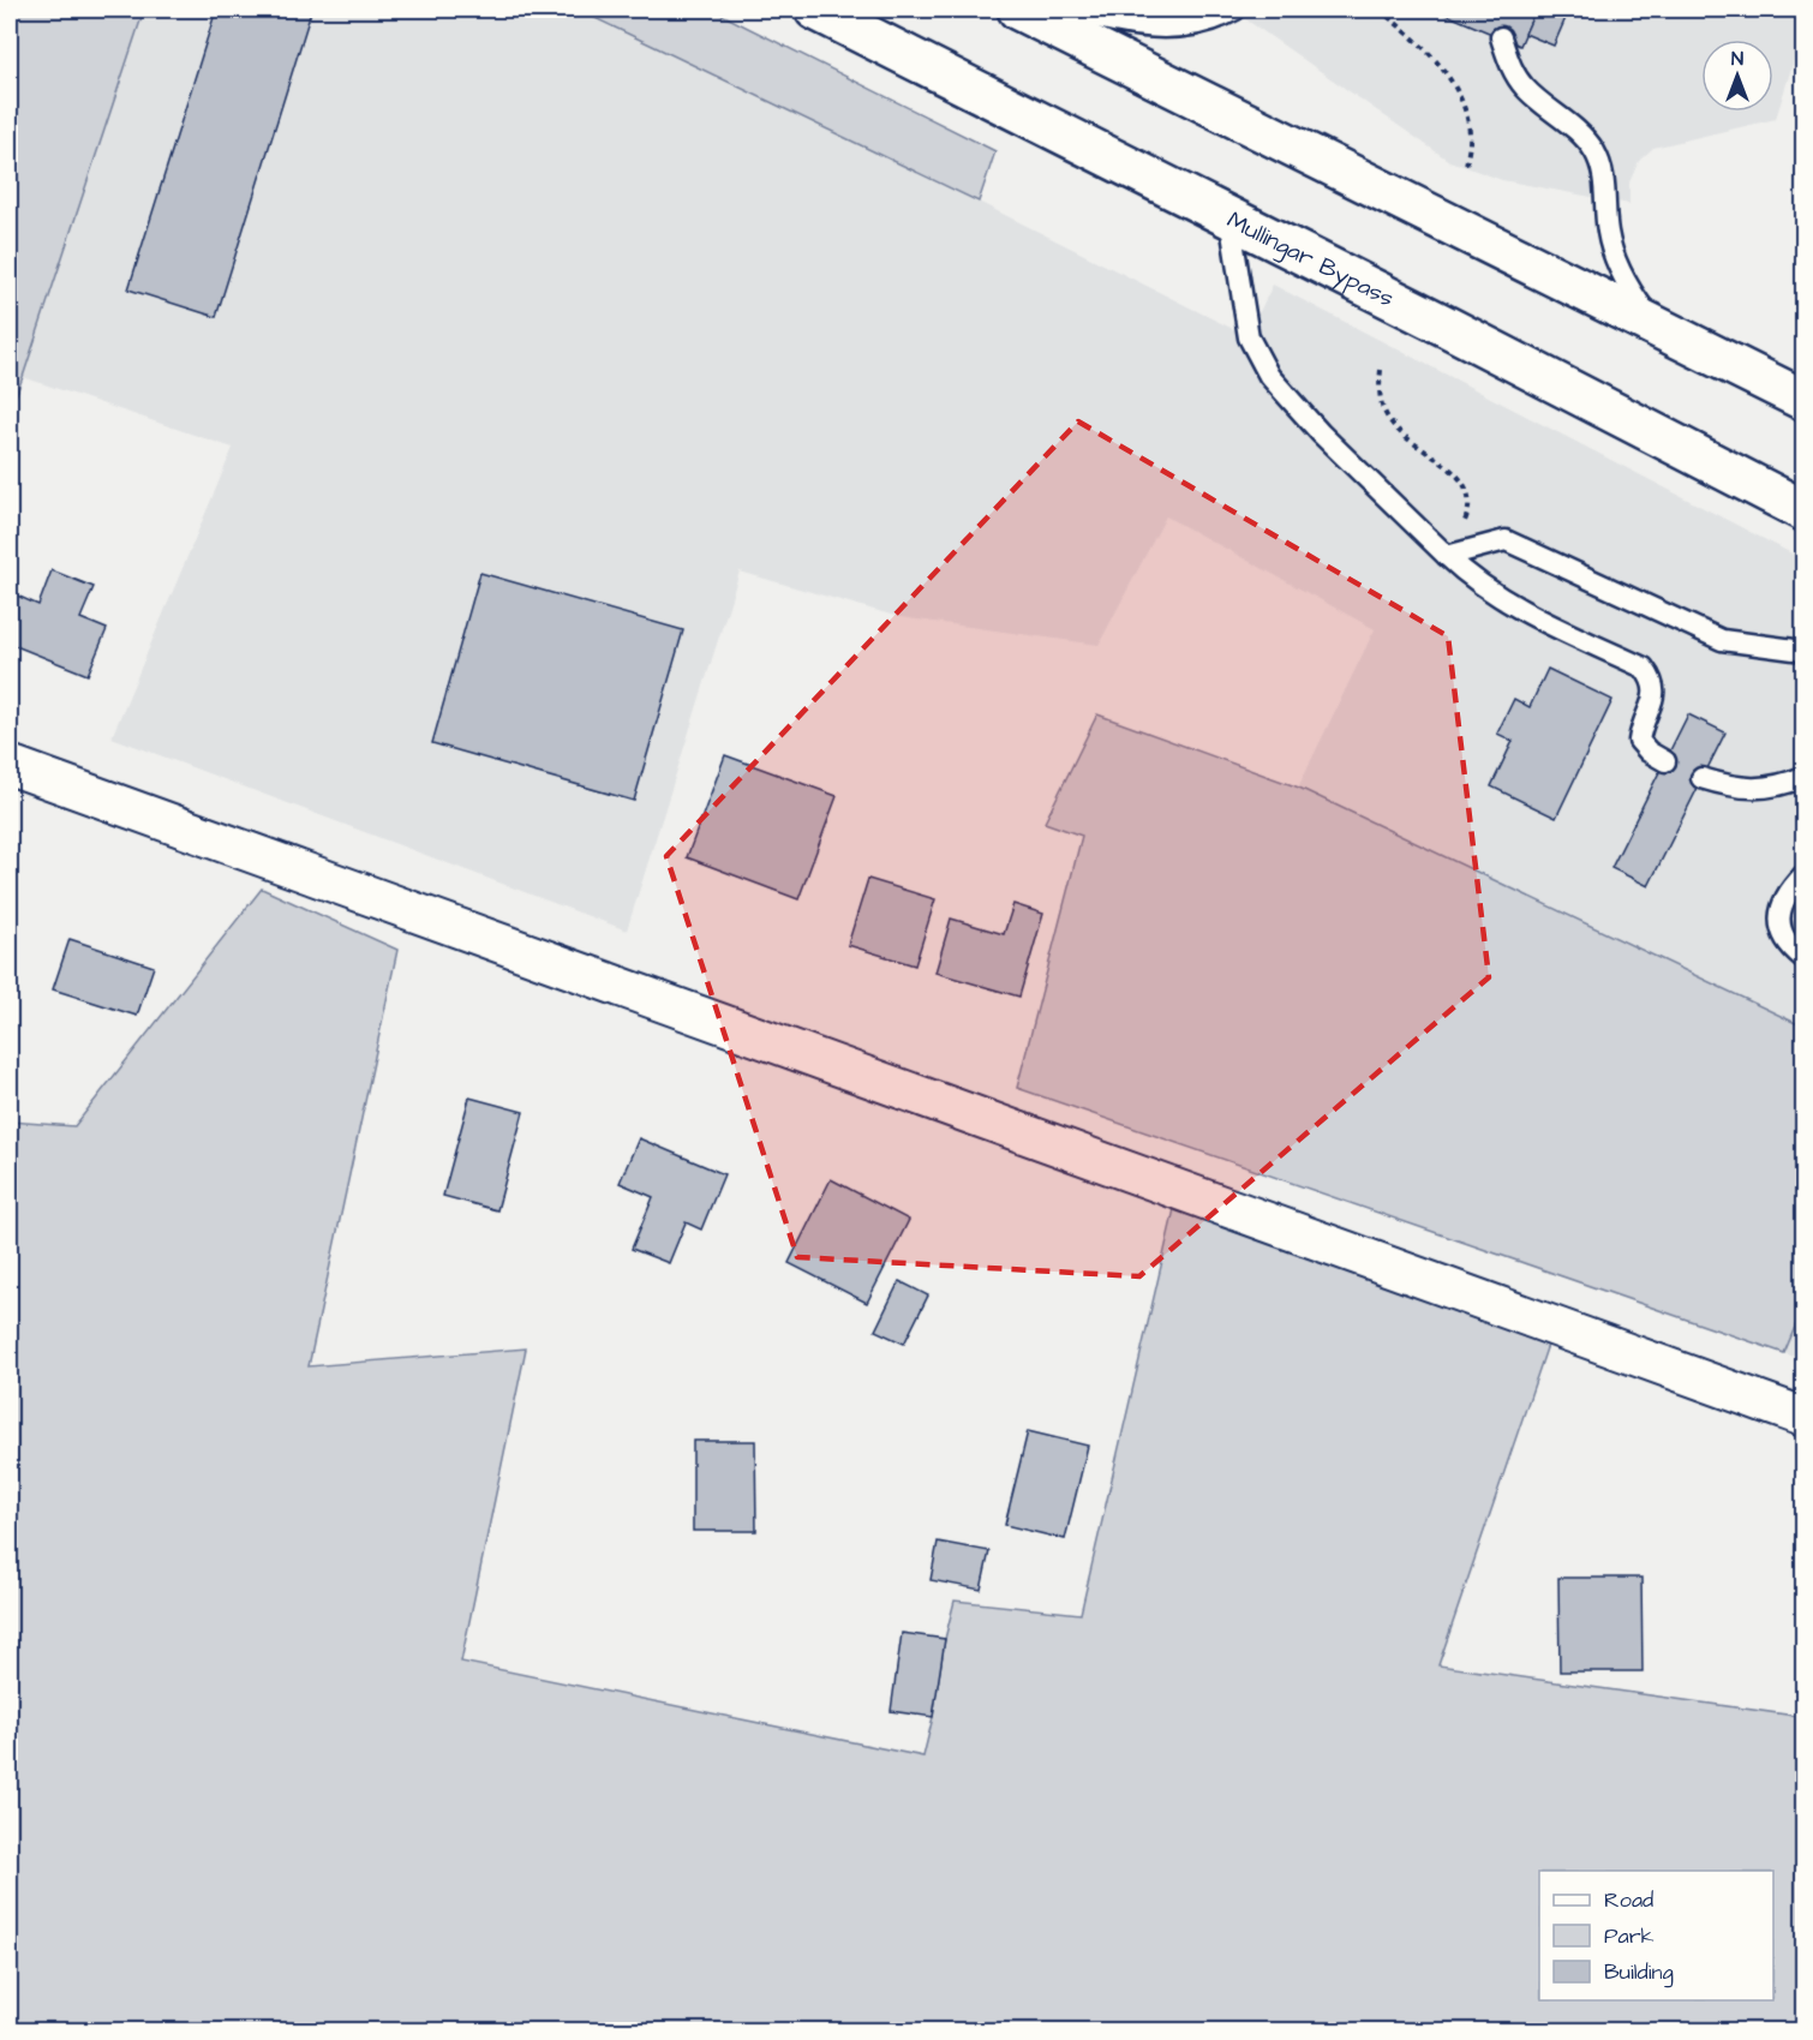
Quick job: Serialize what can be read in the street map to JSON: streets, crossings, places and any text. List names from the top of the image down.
{
  "streets": {
    "highway": ["Mullingar Bypass"]
  },
  "legend": ["Road", "Park", "Building"],
  "north": "top"
}
